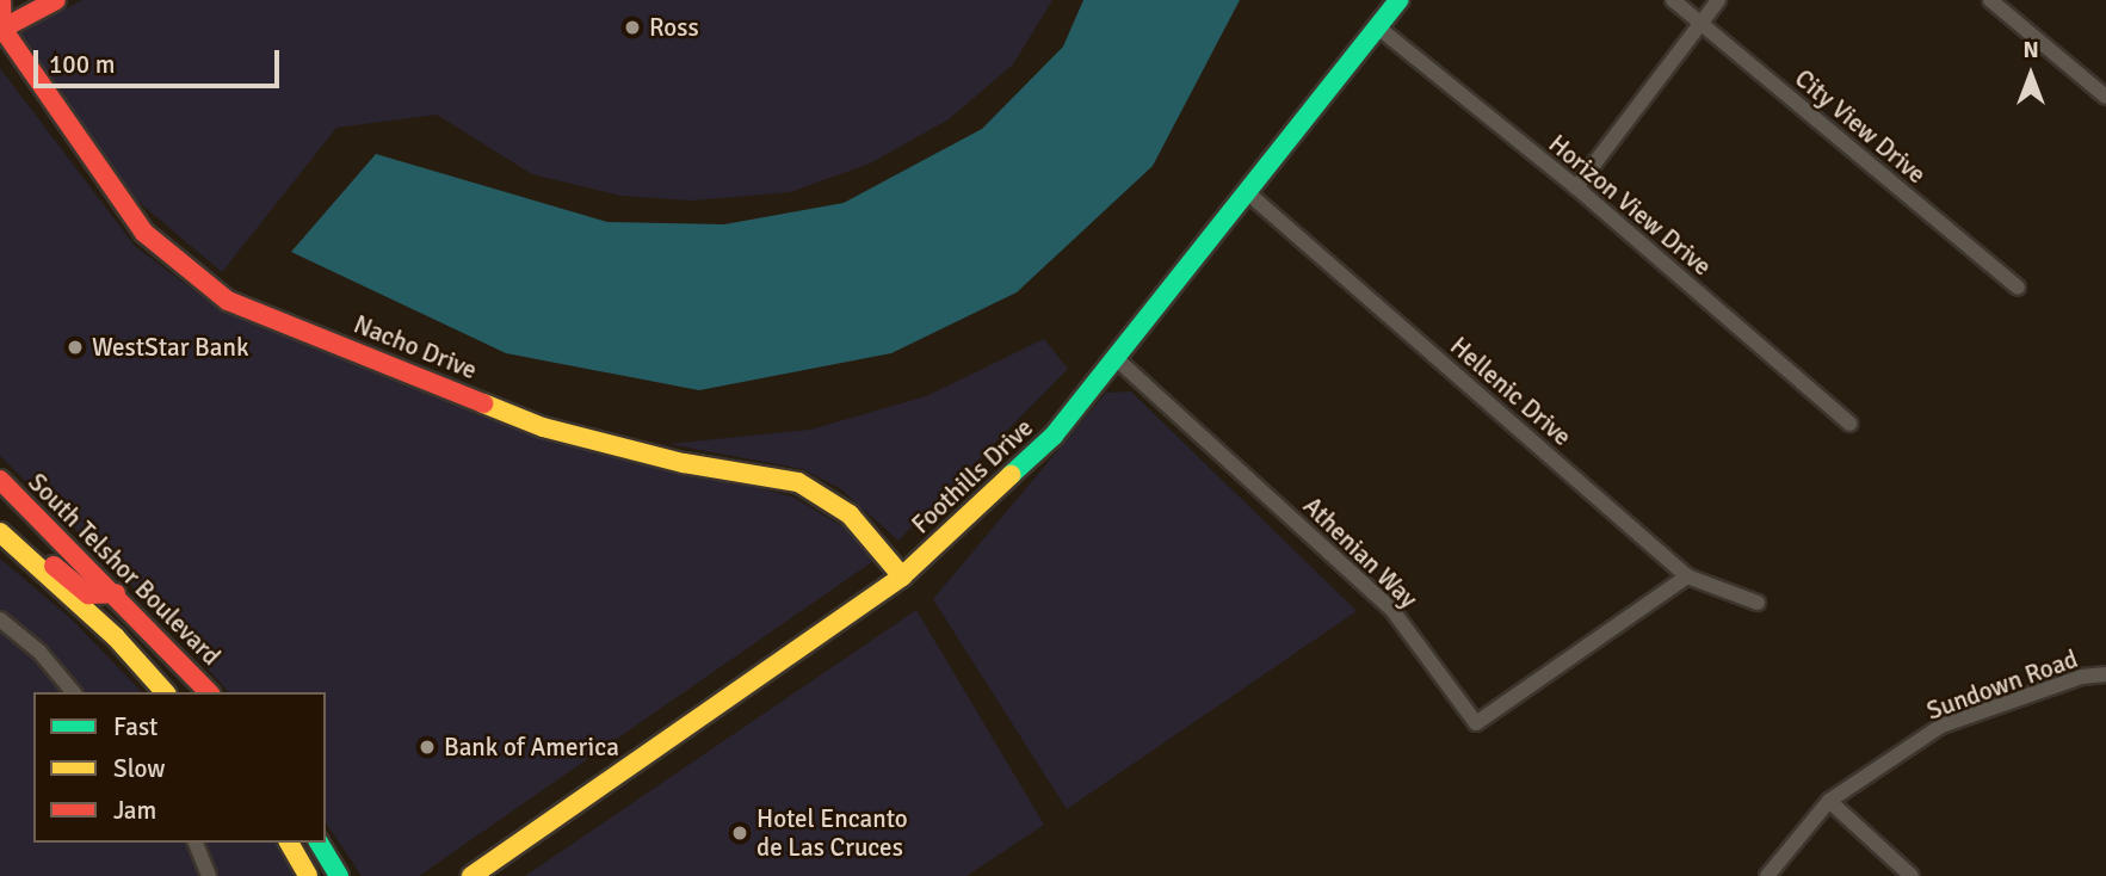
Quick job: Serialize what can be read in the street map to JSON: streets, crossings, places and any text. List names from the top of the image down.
{
  "streets": {
    "street": [
      "City View Drive",
      "Horizon View Drive",
      "Nacho Drive",
      "Hellenic Drive",
      "Foothills Drive",
      "Athenian Way",
      "South Telshor Boulevard",
      "Sundown Road"
    ]
  },
  "crossings": [
    ["Horizon View Drive", "Foothills Drive"],
    ["Nacho Drive", "Foothills Drive"],
    ["Hellenic Drive", "Foothills Drive"],
    ["Hellenic Drive", "Athenian Way"],
    ["Foothills Drive", "Athenian Way"]
  ],
  "places": [
    "Ross",
    "WestStar Bank",
    "Bank of America",
    "Hotel Encanto de Las Cruces"
  ],
  "legend": ["Fast", "Slow", "Jam"],
  "scale_bar": "100 m",
  "north": "top"
}
